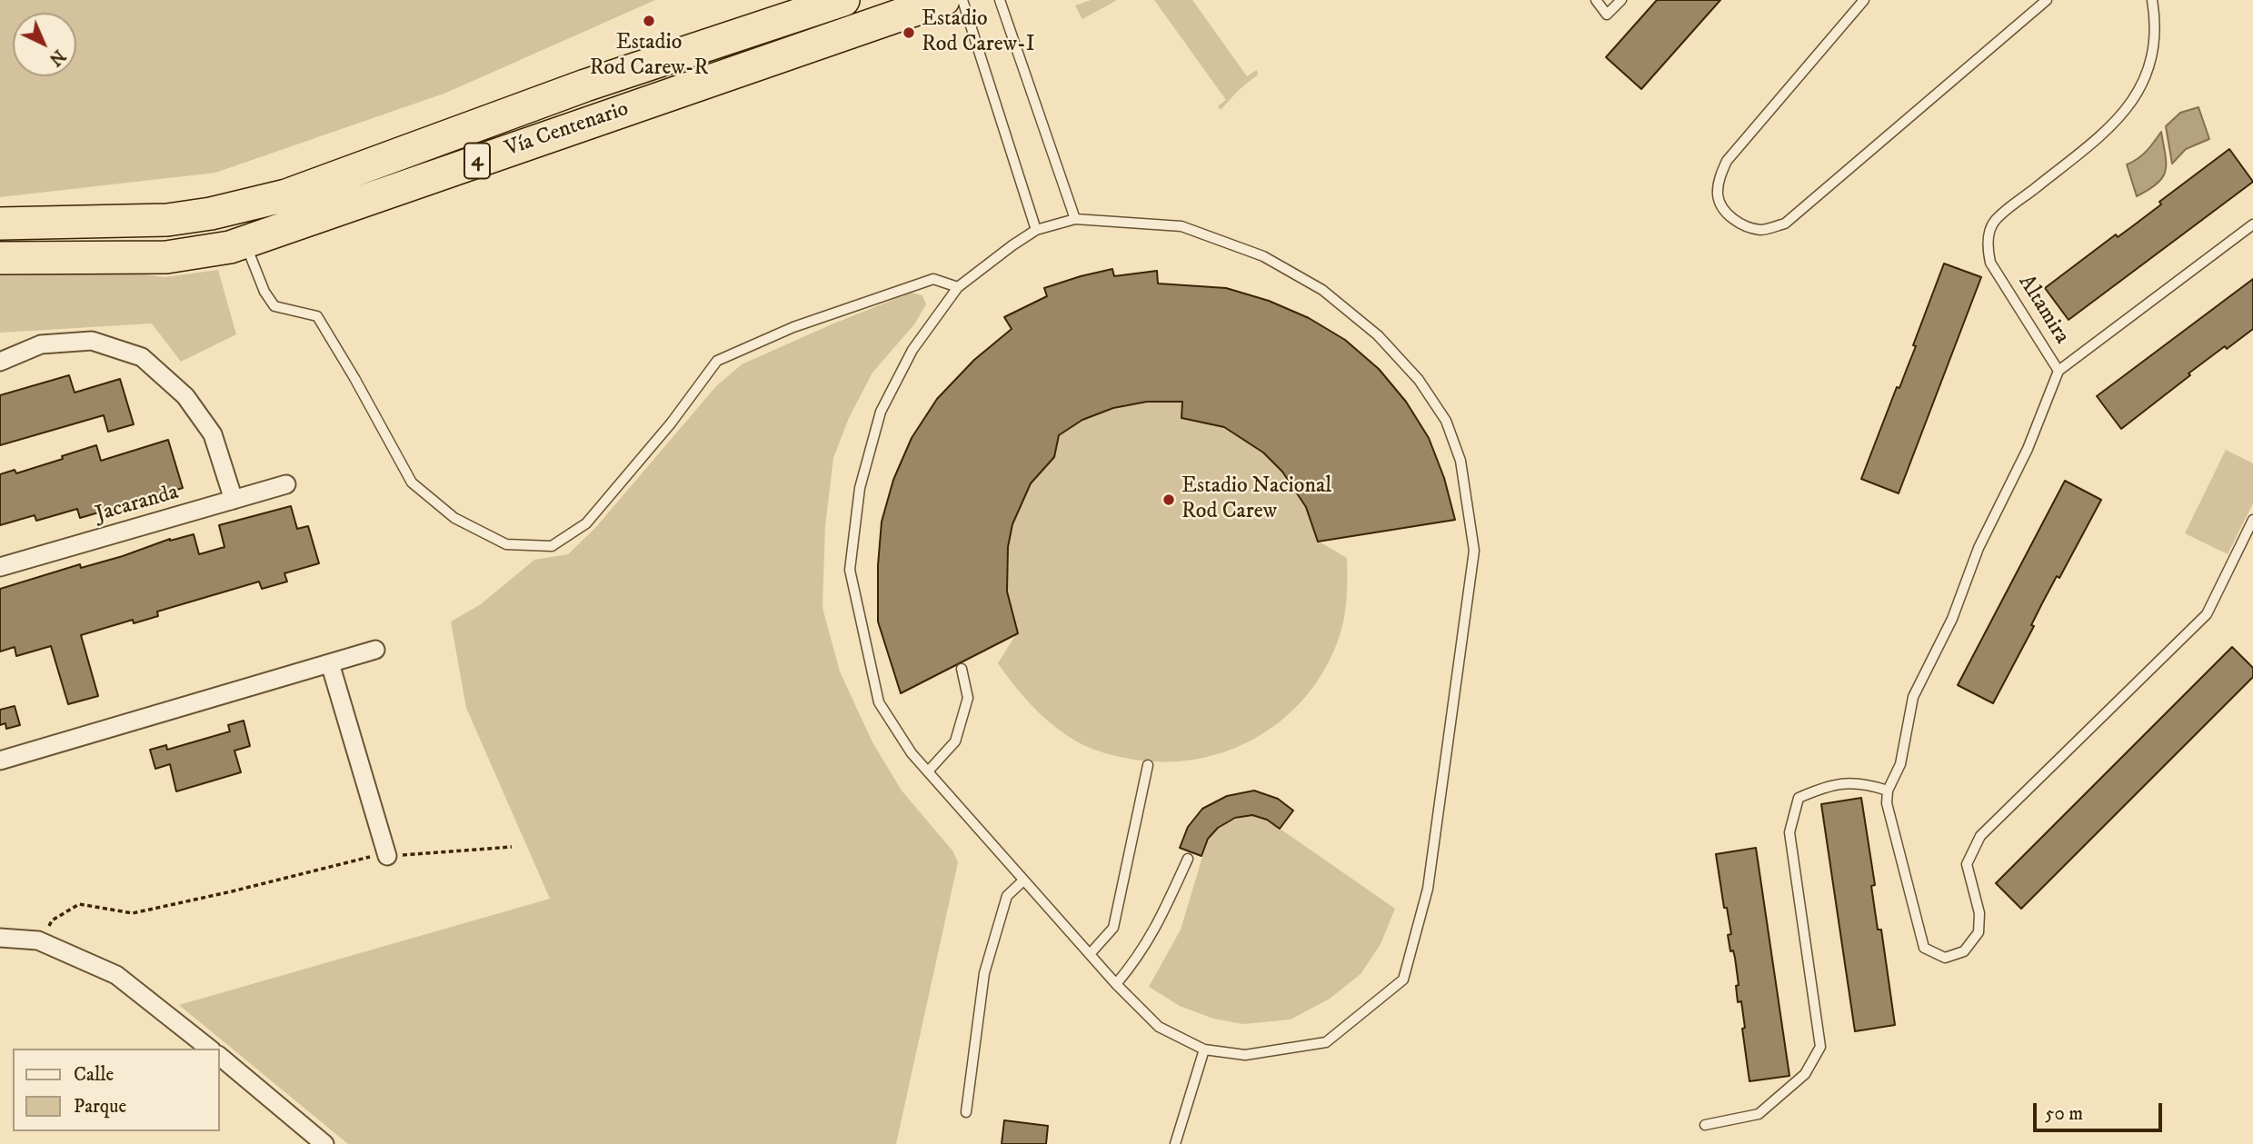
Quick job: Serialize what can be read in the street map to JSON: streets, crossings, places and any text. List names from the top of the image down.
{
  "streets": {
    "highway": ["Vía Centenario", "4"],
    "street": ["Jacaranda"],
    "lane": ["Altamira"]
  },
  "places": ["Estadio Rod Carew-R", "Estadio Rod Carew-I", "Estadio Nacional Rod Carew"],
  "legend": ["Calle", "Parque"],
  "scale_bar": "50 m",
  "north": "bottom right"
}
